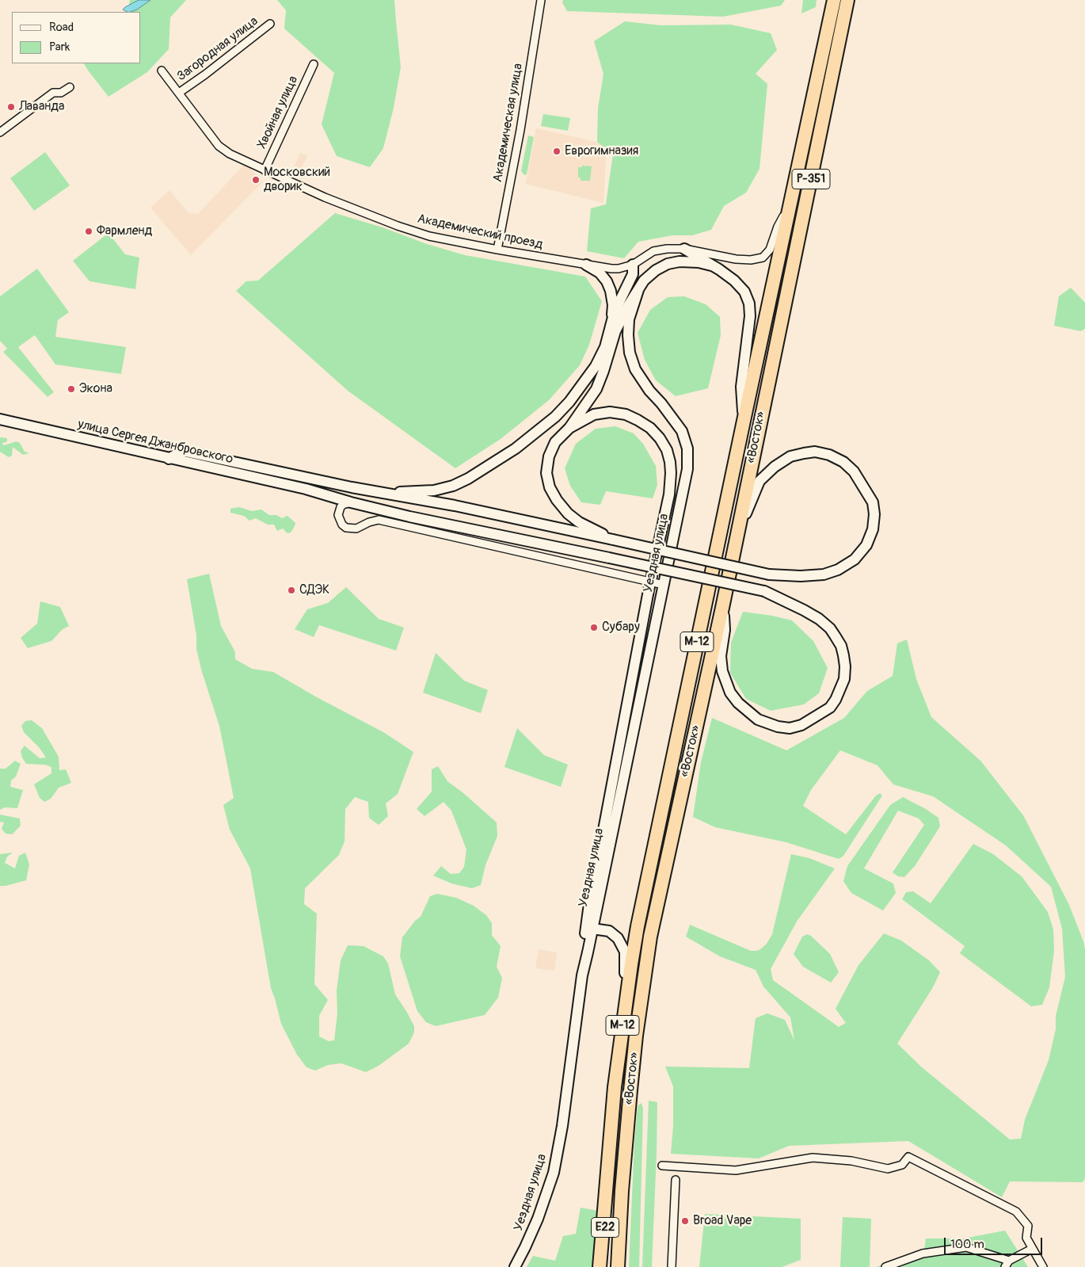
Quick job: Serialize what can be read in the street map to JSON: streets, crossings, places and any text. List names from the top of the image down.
{
  "streets": {
    "highway": [
      "Р-351",
      "«Восток»",
      "М-12",
      "E22"
    ],
    "street": [
      "Загородная улица",
      "Хвойная улица",
      "Академическая улица",
      "Академический проезд",
      "улица Сергея Джанбровского",
      "Уездная улица"
    ]
  },
  "crossings": [
    ["Загородная улица", "Академический проезд"],
    ["Хвойная улица", "Академический проезд"],
    ["Академическая улица", "Академический проезд"],
    ["Р-351", "«Восток»"],
    ["«Восток»", "улица Сергея Джанбровского"],
    ["«Восток»", "E22"]
  ],
  "places": [
    "Лаванда",
    "Еврогимназия",
    "Московский дворик",
    "Фармленд",
    "Экона",
    "СДЭК",
    "Субару",
    "Broad Vape"
  ],
  "legend": ["Road", "Park"],
  "scale_bar": "100 m"
}
